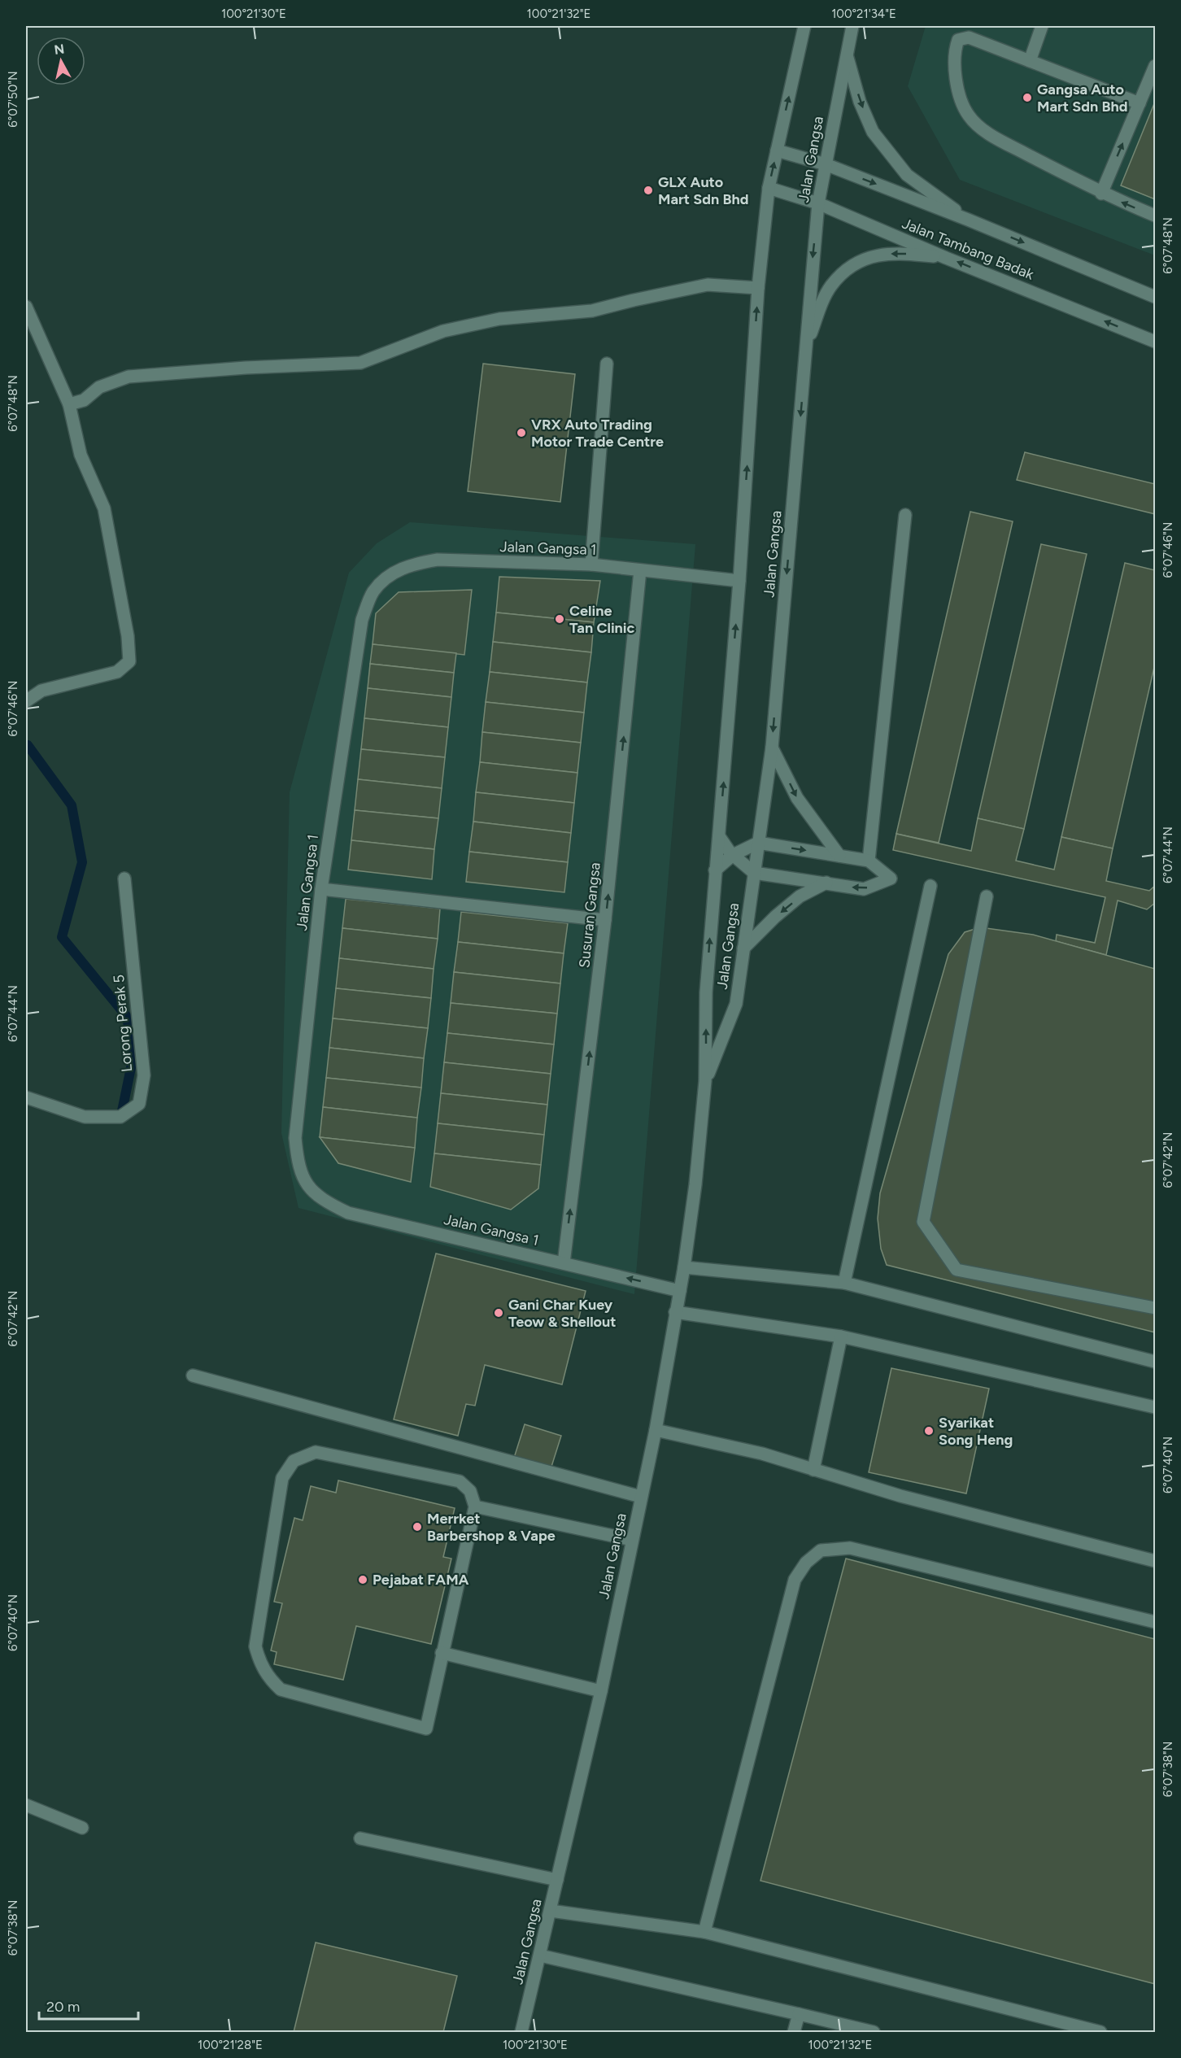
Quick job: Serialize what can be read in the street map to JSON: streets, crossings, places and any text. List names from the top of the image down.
{
  "streets": {
    "street": [
      "Jalan Gangsa",
      "Jalan Tambang Badak",
      "Jalan Gangsa 1",
      "Susuran Gangsa",
      "Lorong Perak 5"
    ]
  },
  "crossings": [
    ["Jalan Gangsa", "Jalan Tambang Badak"],
    ["Jalan Gangsa", "Jalan Gangsa 1"],
    ["Jalan Gangsa 1", "Susuran Gangsa"]
  ],
  "one_way": ["Susuran Gangsa"],
  "places": [
    "Gangsa Auto Mart Sdn Bhd",
    "GLX Auto Mart Sdn Bhd",
    "VRX Auto Trading Motor Trade Centre",
    "Celine Tan Clinic",
    "Gani Char Kuey Teow & Shellout",
    "Syarikat Song Heng",
    "Merrket Barbershop & Vape",
    "Pejabat FAMA"
  ],
  "scale_bar": "20 m",
  "north": "top",
  "coordinates": [
    "100°21'30\"E",
    "100°21'32\"E",
    "100°21'34\"E",
    "6°07'50\"N",
    "6°07'48\"N",
    "6°07'46\"N",
    "6°07'44\"N",
    "6°07'42\"N",
    "6°07'40\"N",
    "6°07'38\"N",
    "100°21'28\"E"
  ]
}
